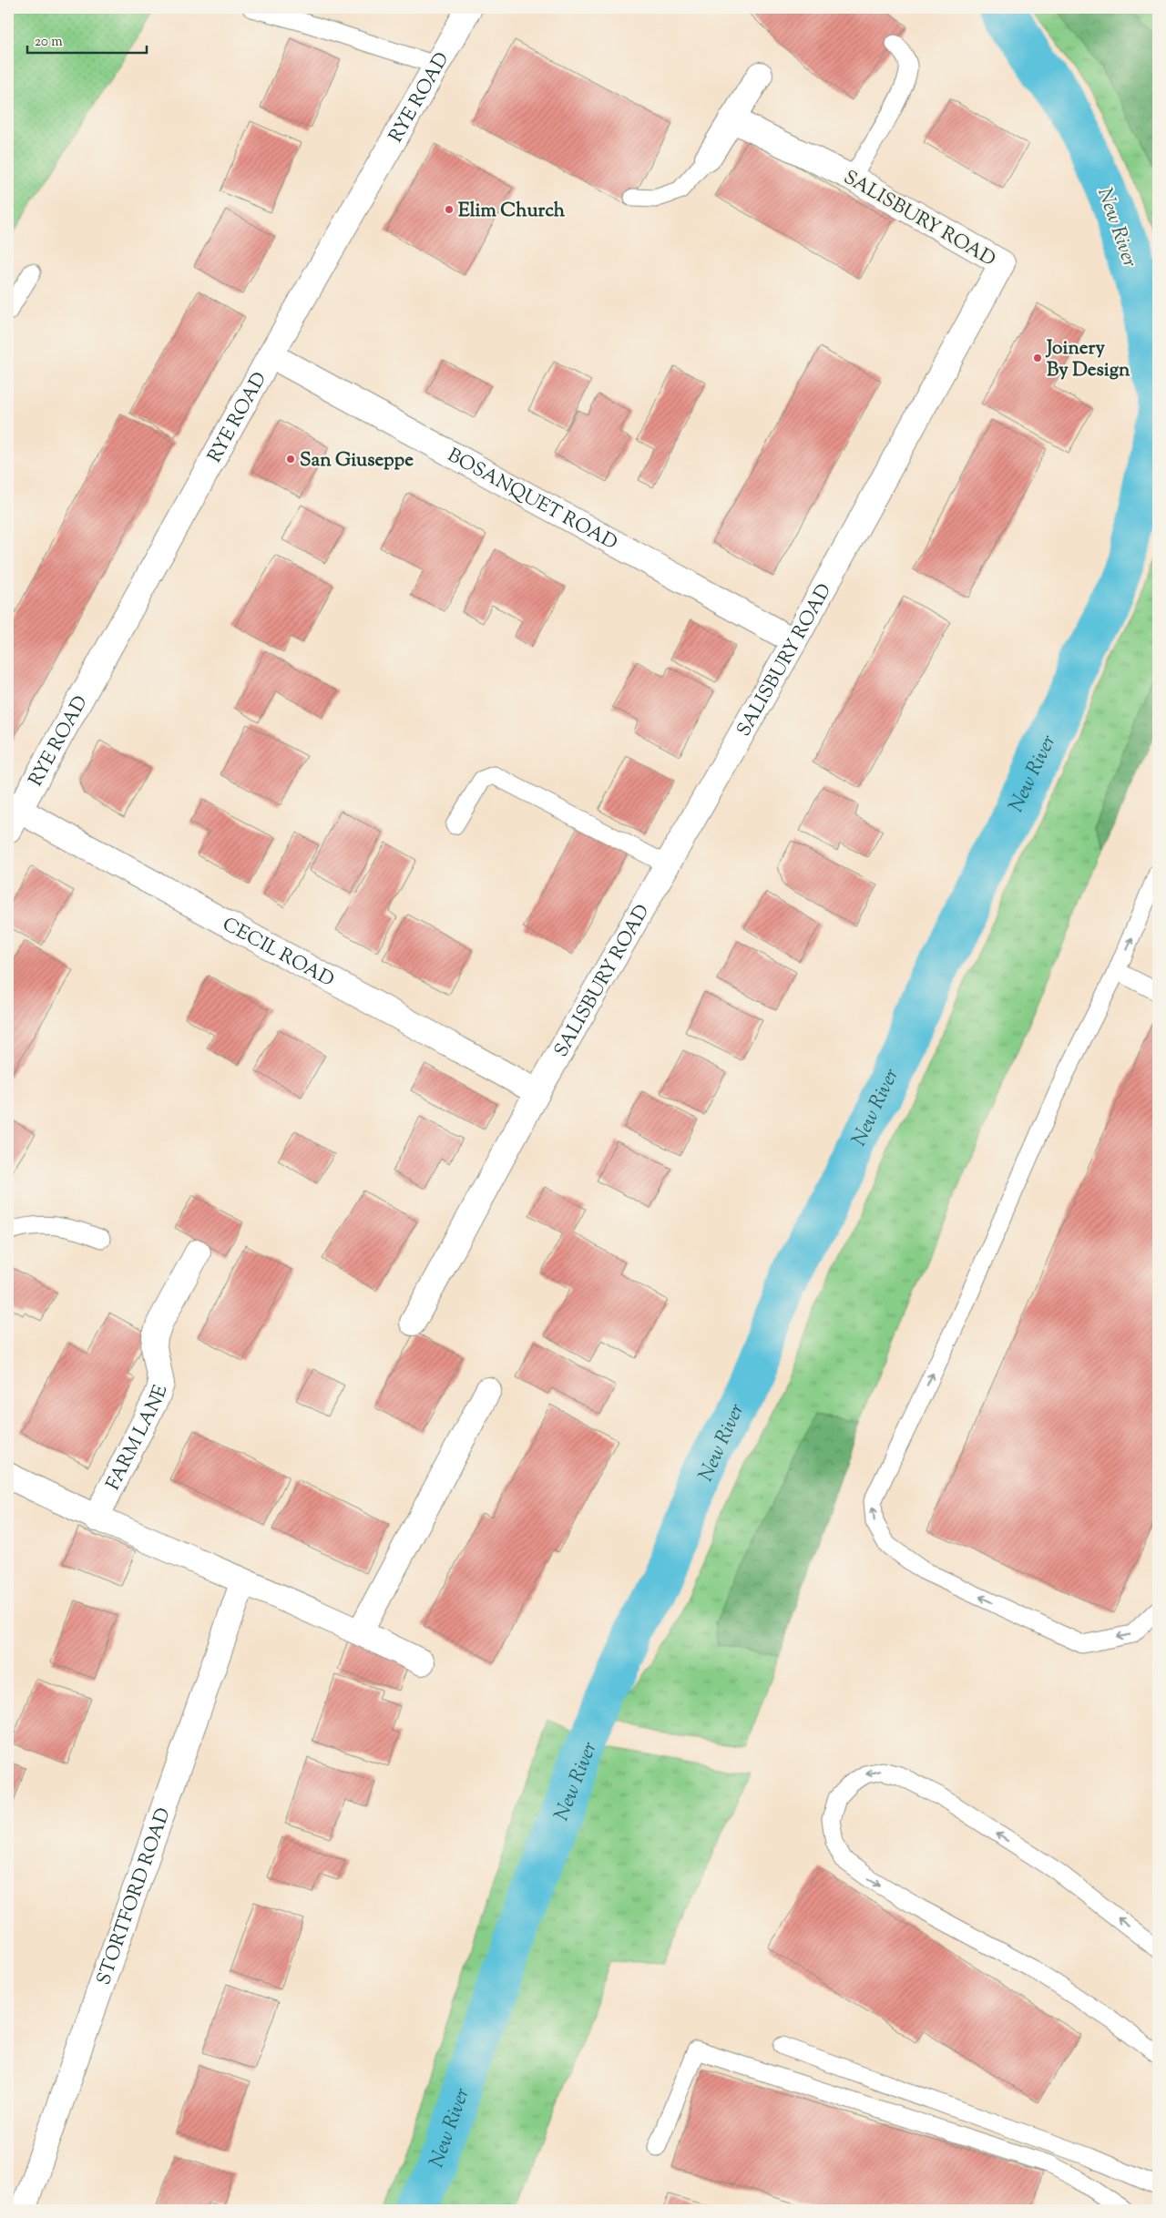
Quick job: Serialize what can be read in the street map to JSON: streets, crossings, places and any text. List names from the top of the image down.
{
  "streets": {
    "street": [
      "RYE ROAD",
      "SALISBURY ROAD",
      "BOSANQUET ROAD",
      "CECIL ROAD",
      "FARM LANE",
      "STORTFORD ROAD"
    ]
  },
  "crossings": [
    ["RYE ROAD", "BOSANQUET ROAD"],
    ["RYE ROAD", "CECIL ROAD"],
    ["SALISBURY ROAD", "BOSANQUET ROAD"],
    ["SALISBURY ROAD", "CECIL ROAD"]
  ],
  "water": ["New River"],
  "places": ["Elim Church", "Joinery By Design", "San Giuseppe"],
  "scale_bar": "20 m"
}
